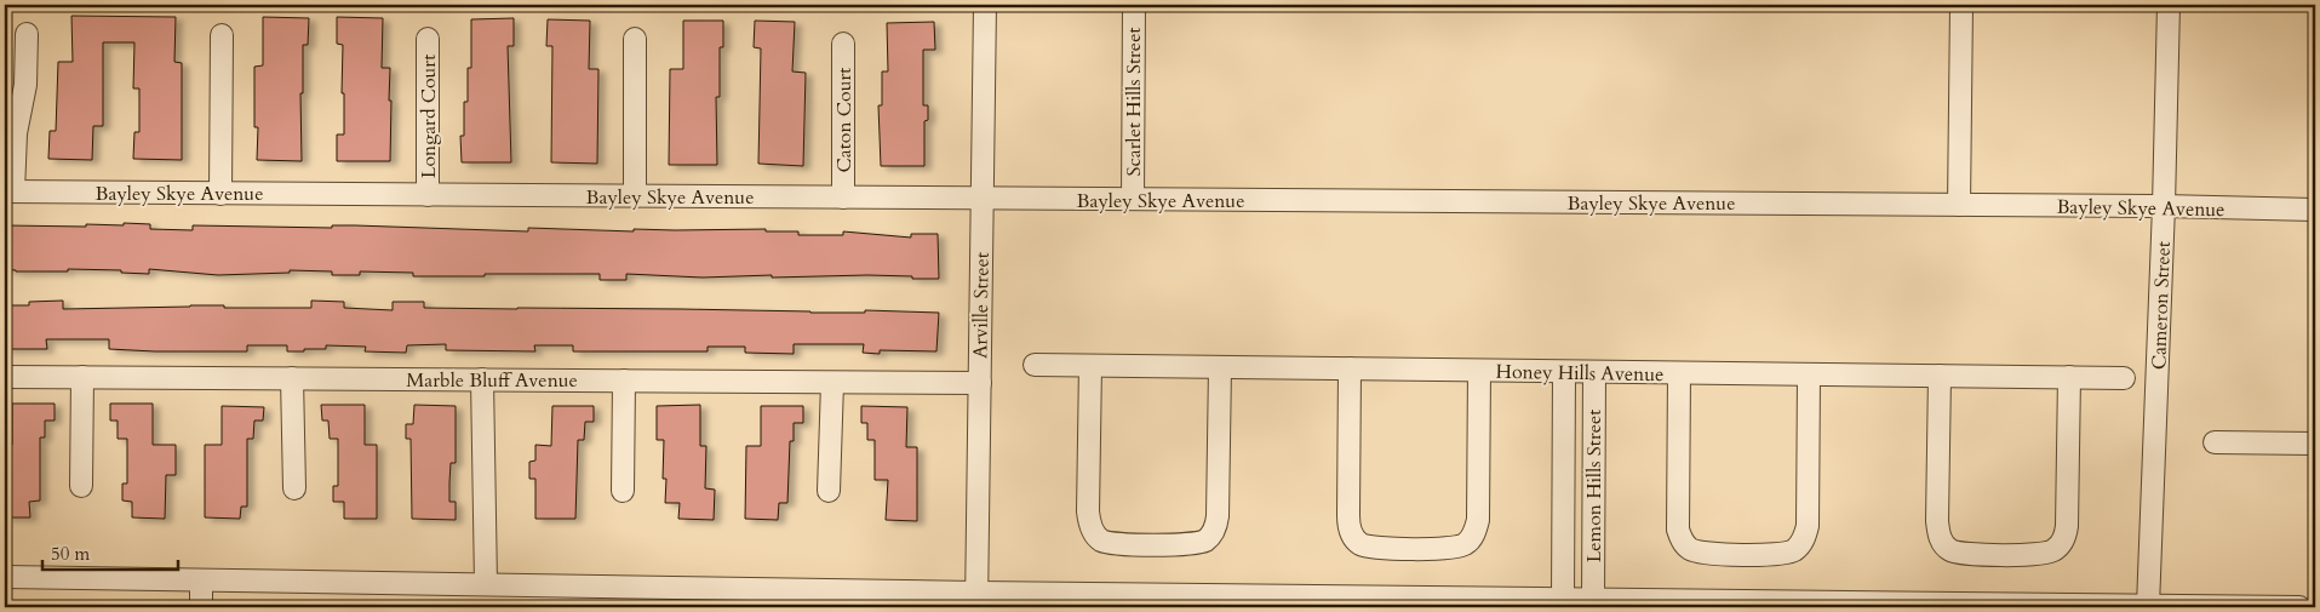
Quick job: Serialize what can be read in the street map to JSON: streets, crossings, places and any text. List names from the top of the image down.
{
  "streets": {
    "street": [
      "Scarlet Hills Street",
      "Longard Court",
      "Caton Court",
      "Bayley Skye Avenue",
      "Arville Street",
      "Cameron Street",
      "Honey Hills Avenue",
      "Marble Bluff Avenue",
      "Lemon Hills Street"
    ]
  },
  "crossings": [
    ["Scarlet Hills Street", "Bayley Skye Avenue"],
    ["Longard Court", "Bayley Skye Avenue"],
    ["Caton Court", "Bayley Skye Avenue"],
    ["Bayley Skye Avenue", "Arville Street"],
    ["Bayley Skye Avenue", "Cameron Street"],
    ["Arville Street", "Marble Bluff Avenue"],
    ["Honey Hills Avenue", "Lemon Hills Street"]
  ],
  "scale_bar": "50 m"
}
